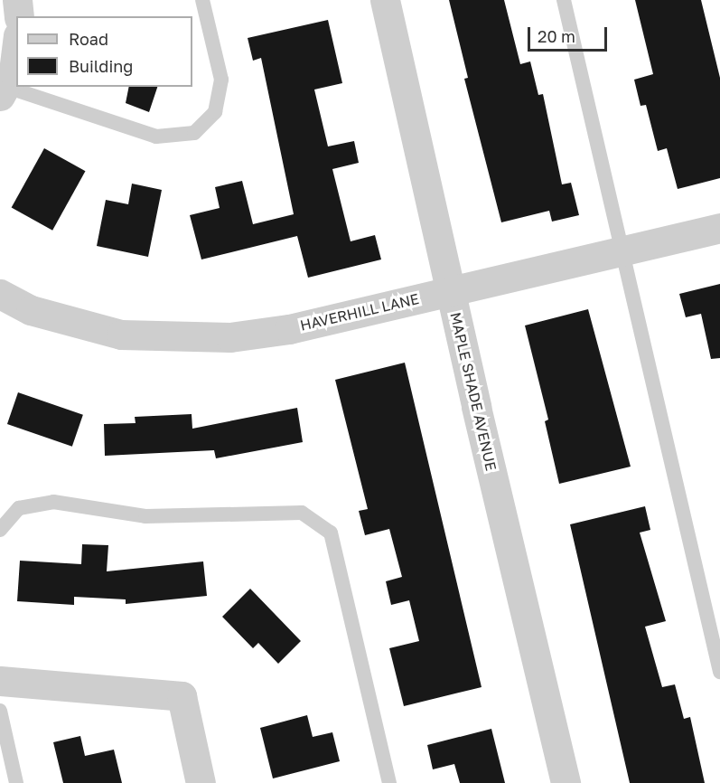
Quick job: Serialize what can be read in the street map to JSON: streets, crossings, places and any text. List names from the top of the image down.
{
  "streets": {
    "street": ["HAVERHILL LANE", "MAPLE SHADE AVENUE"]
  },
  "crossings": [
    ["HAVERHILL LANE", "MAPLE SHADE AVENUE"]
  ],
  "legend": ["Road", "Building"],
  "scale_bar": "20 m"
}
